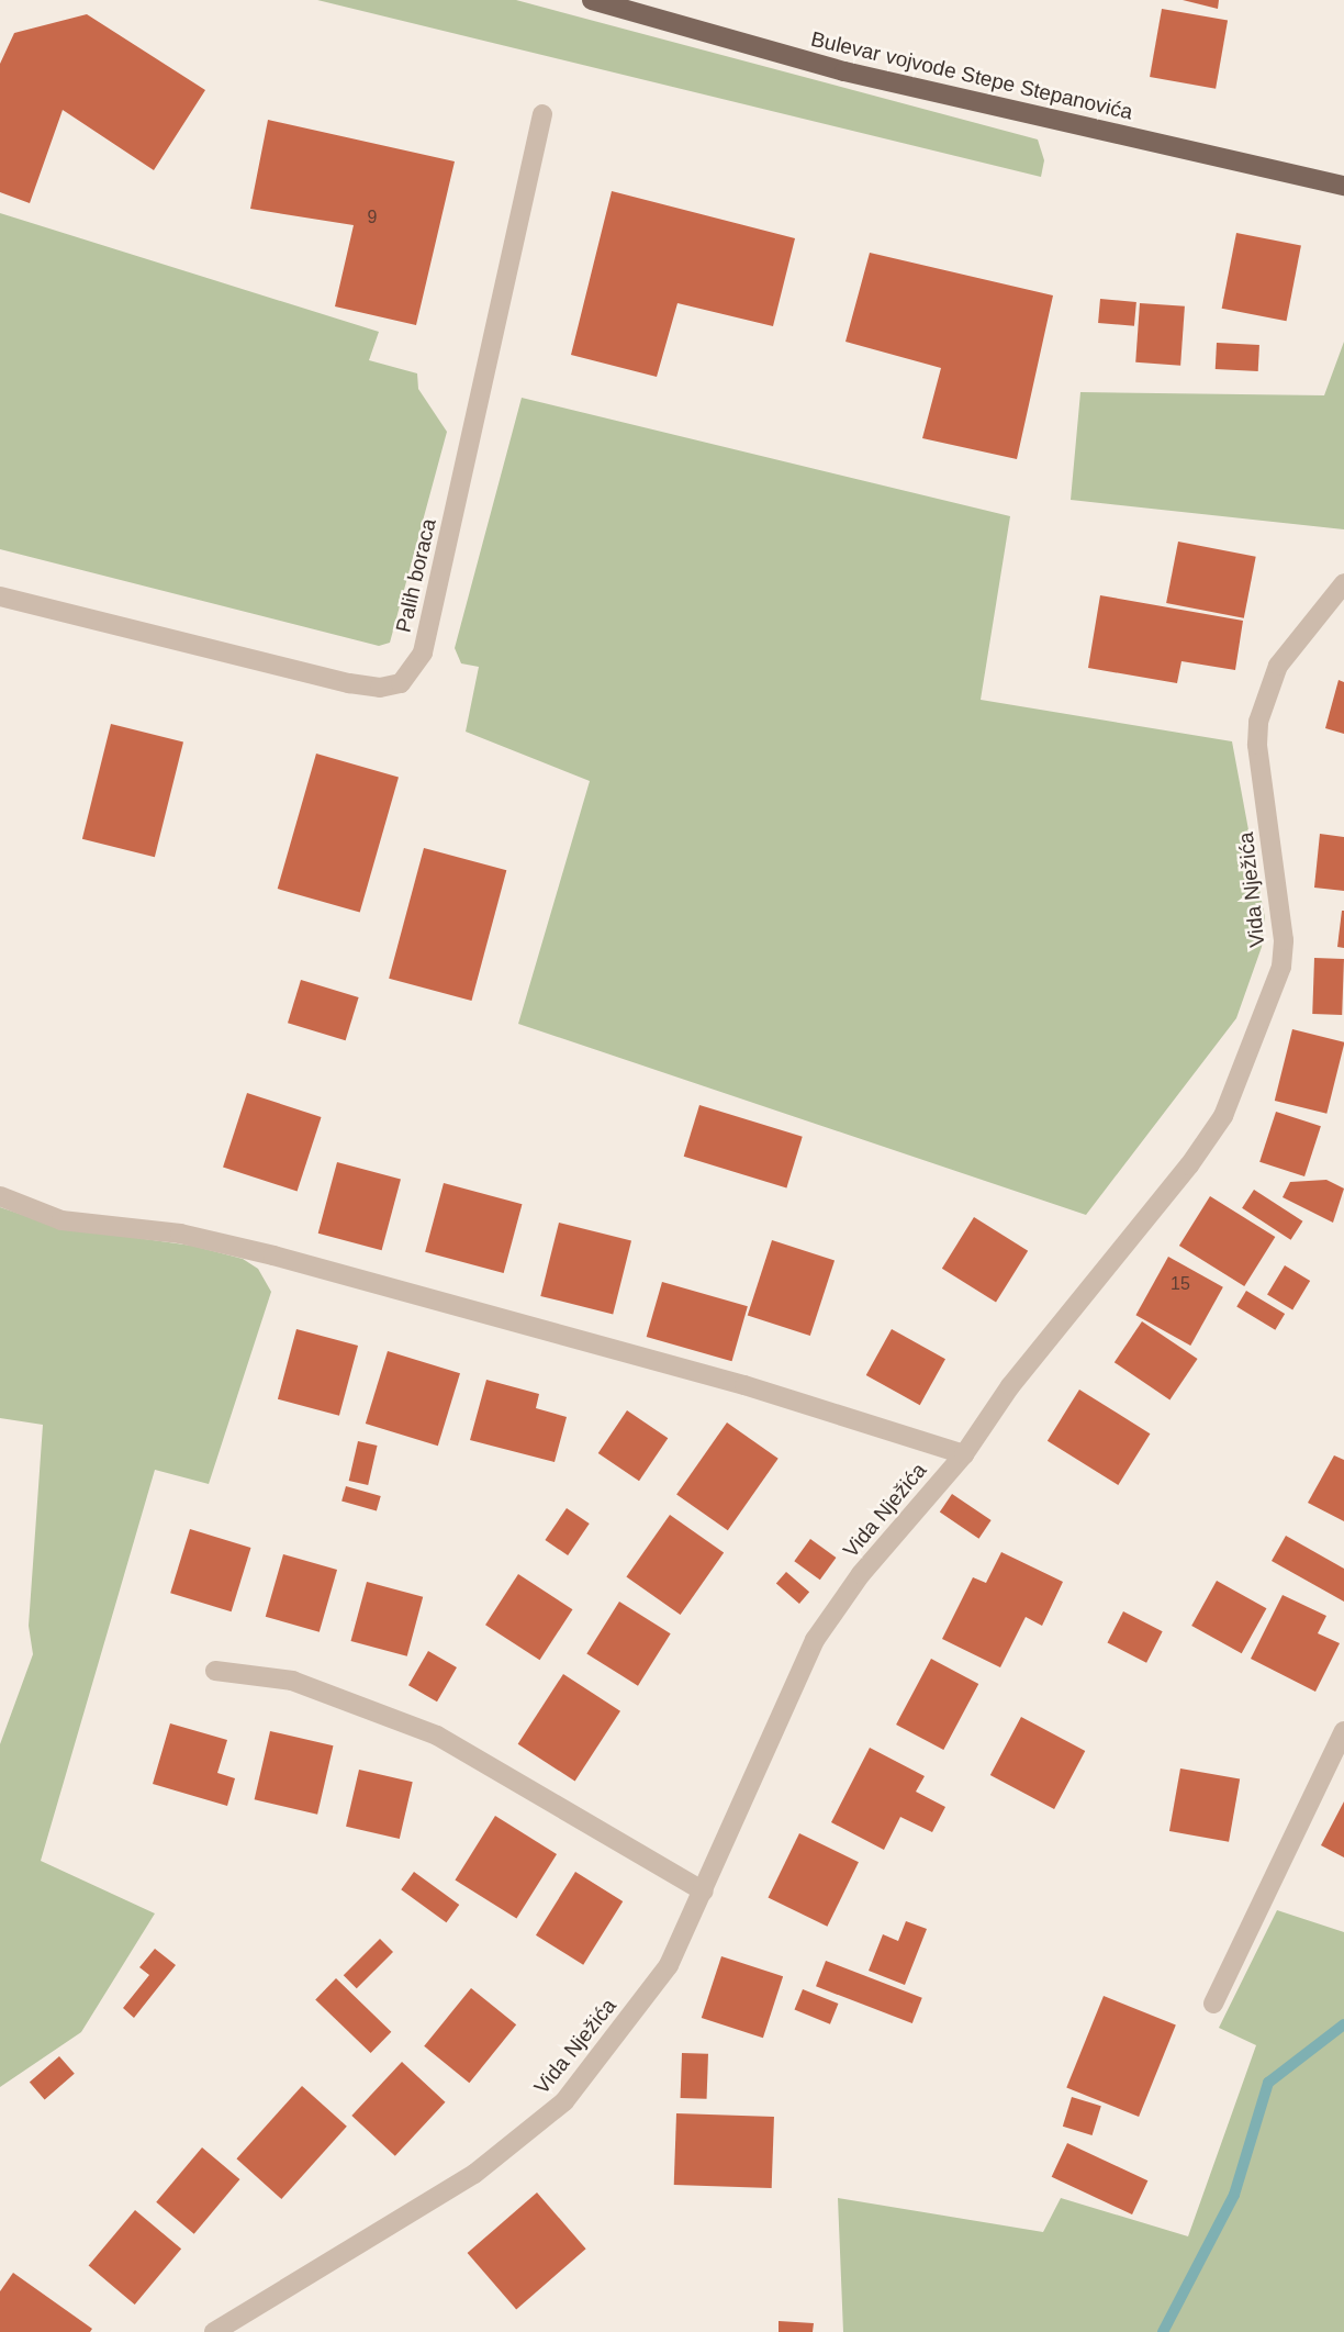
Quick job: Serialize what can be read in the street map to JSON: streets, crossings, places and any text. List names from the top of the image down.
{
  "streets": {
    "main road": ["Bulevar vojvode Stepe Stepanovića"],
    "street": ["Palih boraca", "Vida Nježića"]
  },
  "house_numbers": ["9", "15"]
}
